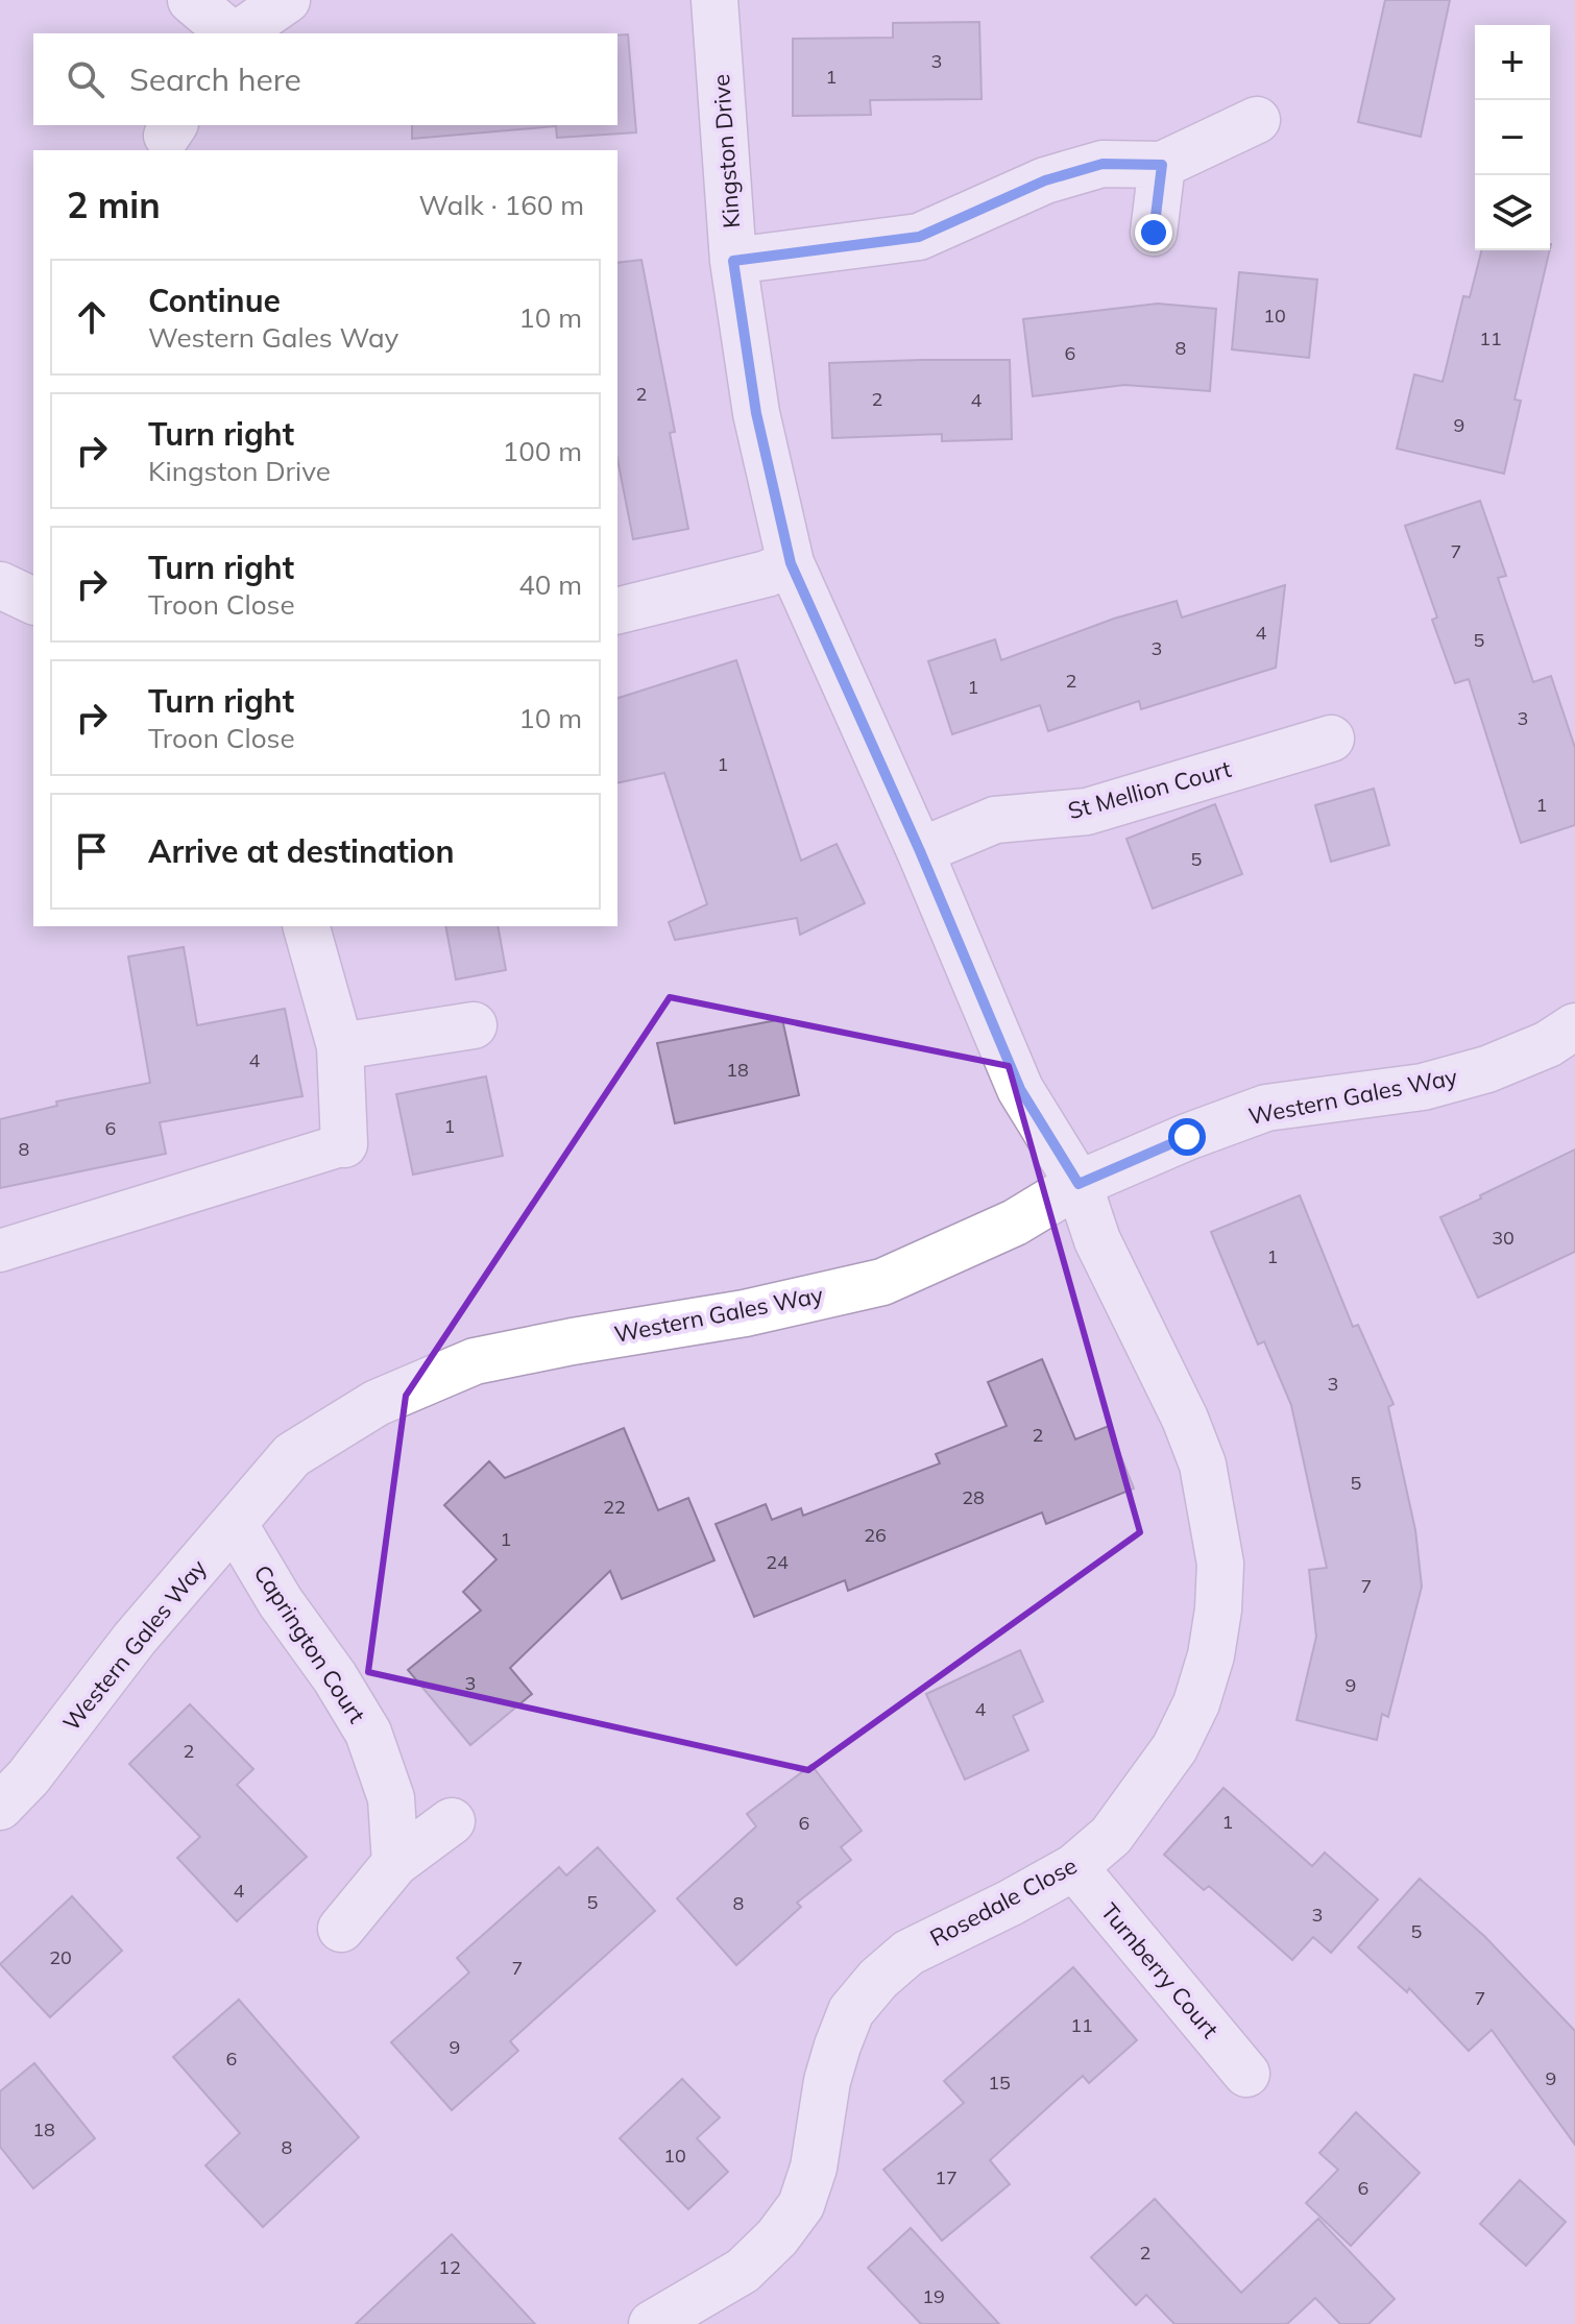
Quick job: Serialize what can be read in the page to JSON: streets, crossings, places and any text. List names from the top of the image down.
{
  "streets": {
    "street": [
      "Kingston Drive",
      "St Mellion Court",
      "Western Gales Way",
      "Caprington Court",
      "Rosedale Close",
      "Turnberry Court"
    ]
  },
  "crossings": [
    ["Kingston Drive", "St Mellion Court"],
    ["Kingston Drive", "Western Gales Way"],
    ["Kingston Drive", "Rosedale Close"],
    ["Western Gales Way", "Caprington Court"],
    ["Western Gales Way", "Rosedale Close"],
    ["Rosedale Close", "Turnberry Court"]
  ],
  "house_numbers": [
    "3",
    "1",
    "10",
    "11",
    "8",
    "6",
    "2",
    "2",
    "4",
    "9",
    "7",
    "4",
    "5",
    "3",
    "2",
    "1",
    "3",
    "1",
    "1",
    "5",
    "4",
    "18",
    "1",
    "6",
    "8",
    "30",
    "1",
    "3",
    "2",
    "5",
    "28",
    "22",
    "26",
    "1",
    "24",
    "7",
    "3",
    "9",
    "4",
    "2",
    "1",
    "6",
    "4",
    "5",
    "8",
    "3",
    "5",
    "20",
    "7",
    "7",
    "11",
    "9",
    "6",
    "9",
    "15",
    "18",
    "8",
    "10",
    "17",
    "6",
    "2",
    "12",
    "19"
  ],
  "page": {
    "map_buttons": ["+", "−"],
    "search": "Search here",
    "heading": ["2 min", "Walk · 160 m"],
    "list": [
      ["Continue", "Western Gales Way", "10 m"],
      ["Turn right", "Kingston Drive", "100 m"],
      ["Turn right", "Troon Close", "40 m"],
      ["Turn right", "Troon Close", "10 m"],
      "Arrive at destination"
    ]
  }
}
